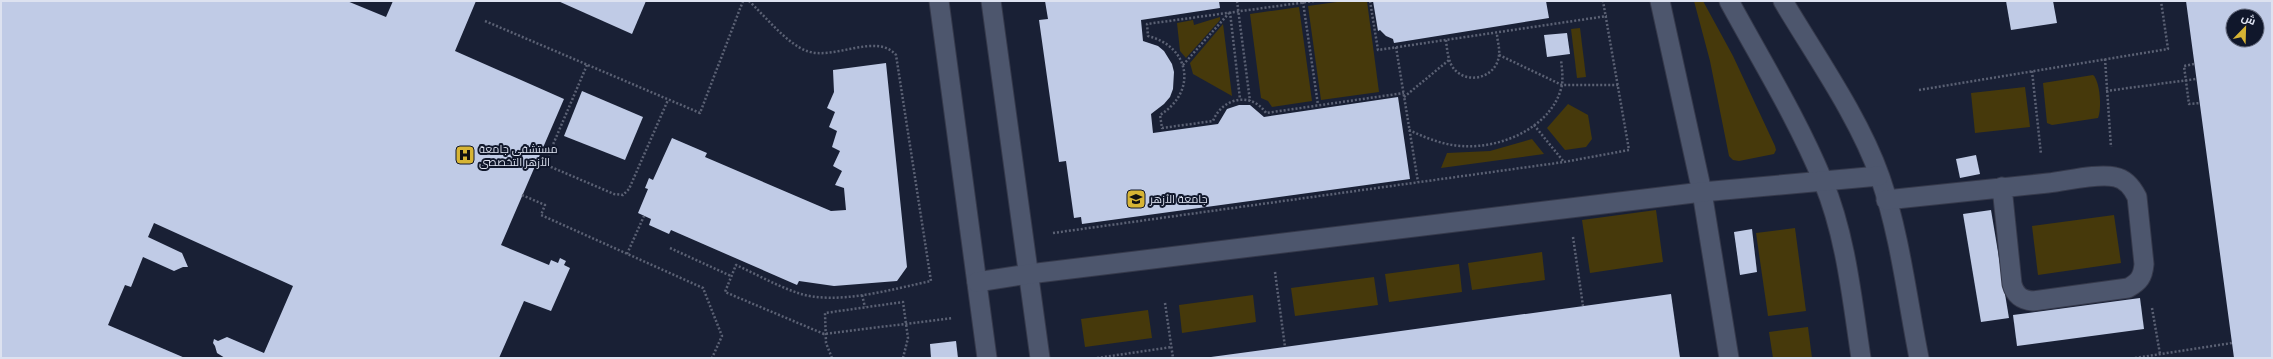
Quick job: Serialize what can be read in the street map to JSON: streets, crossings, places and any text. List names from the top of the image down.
{
  "places": {
    "hospital": ["مستشفى جامعة الأزهر التخصصى"],
    "school or university": ["جامعة الأزهر"]
  },
  "north": "top right"
}
